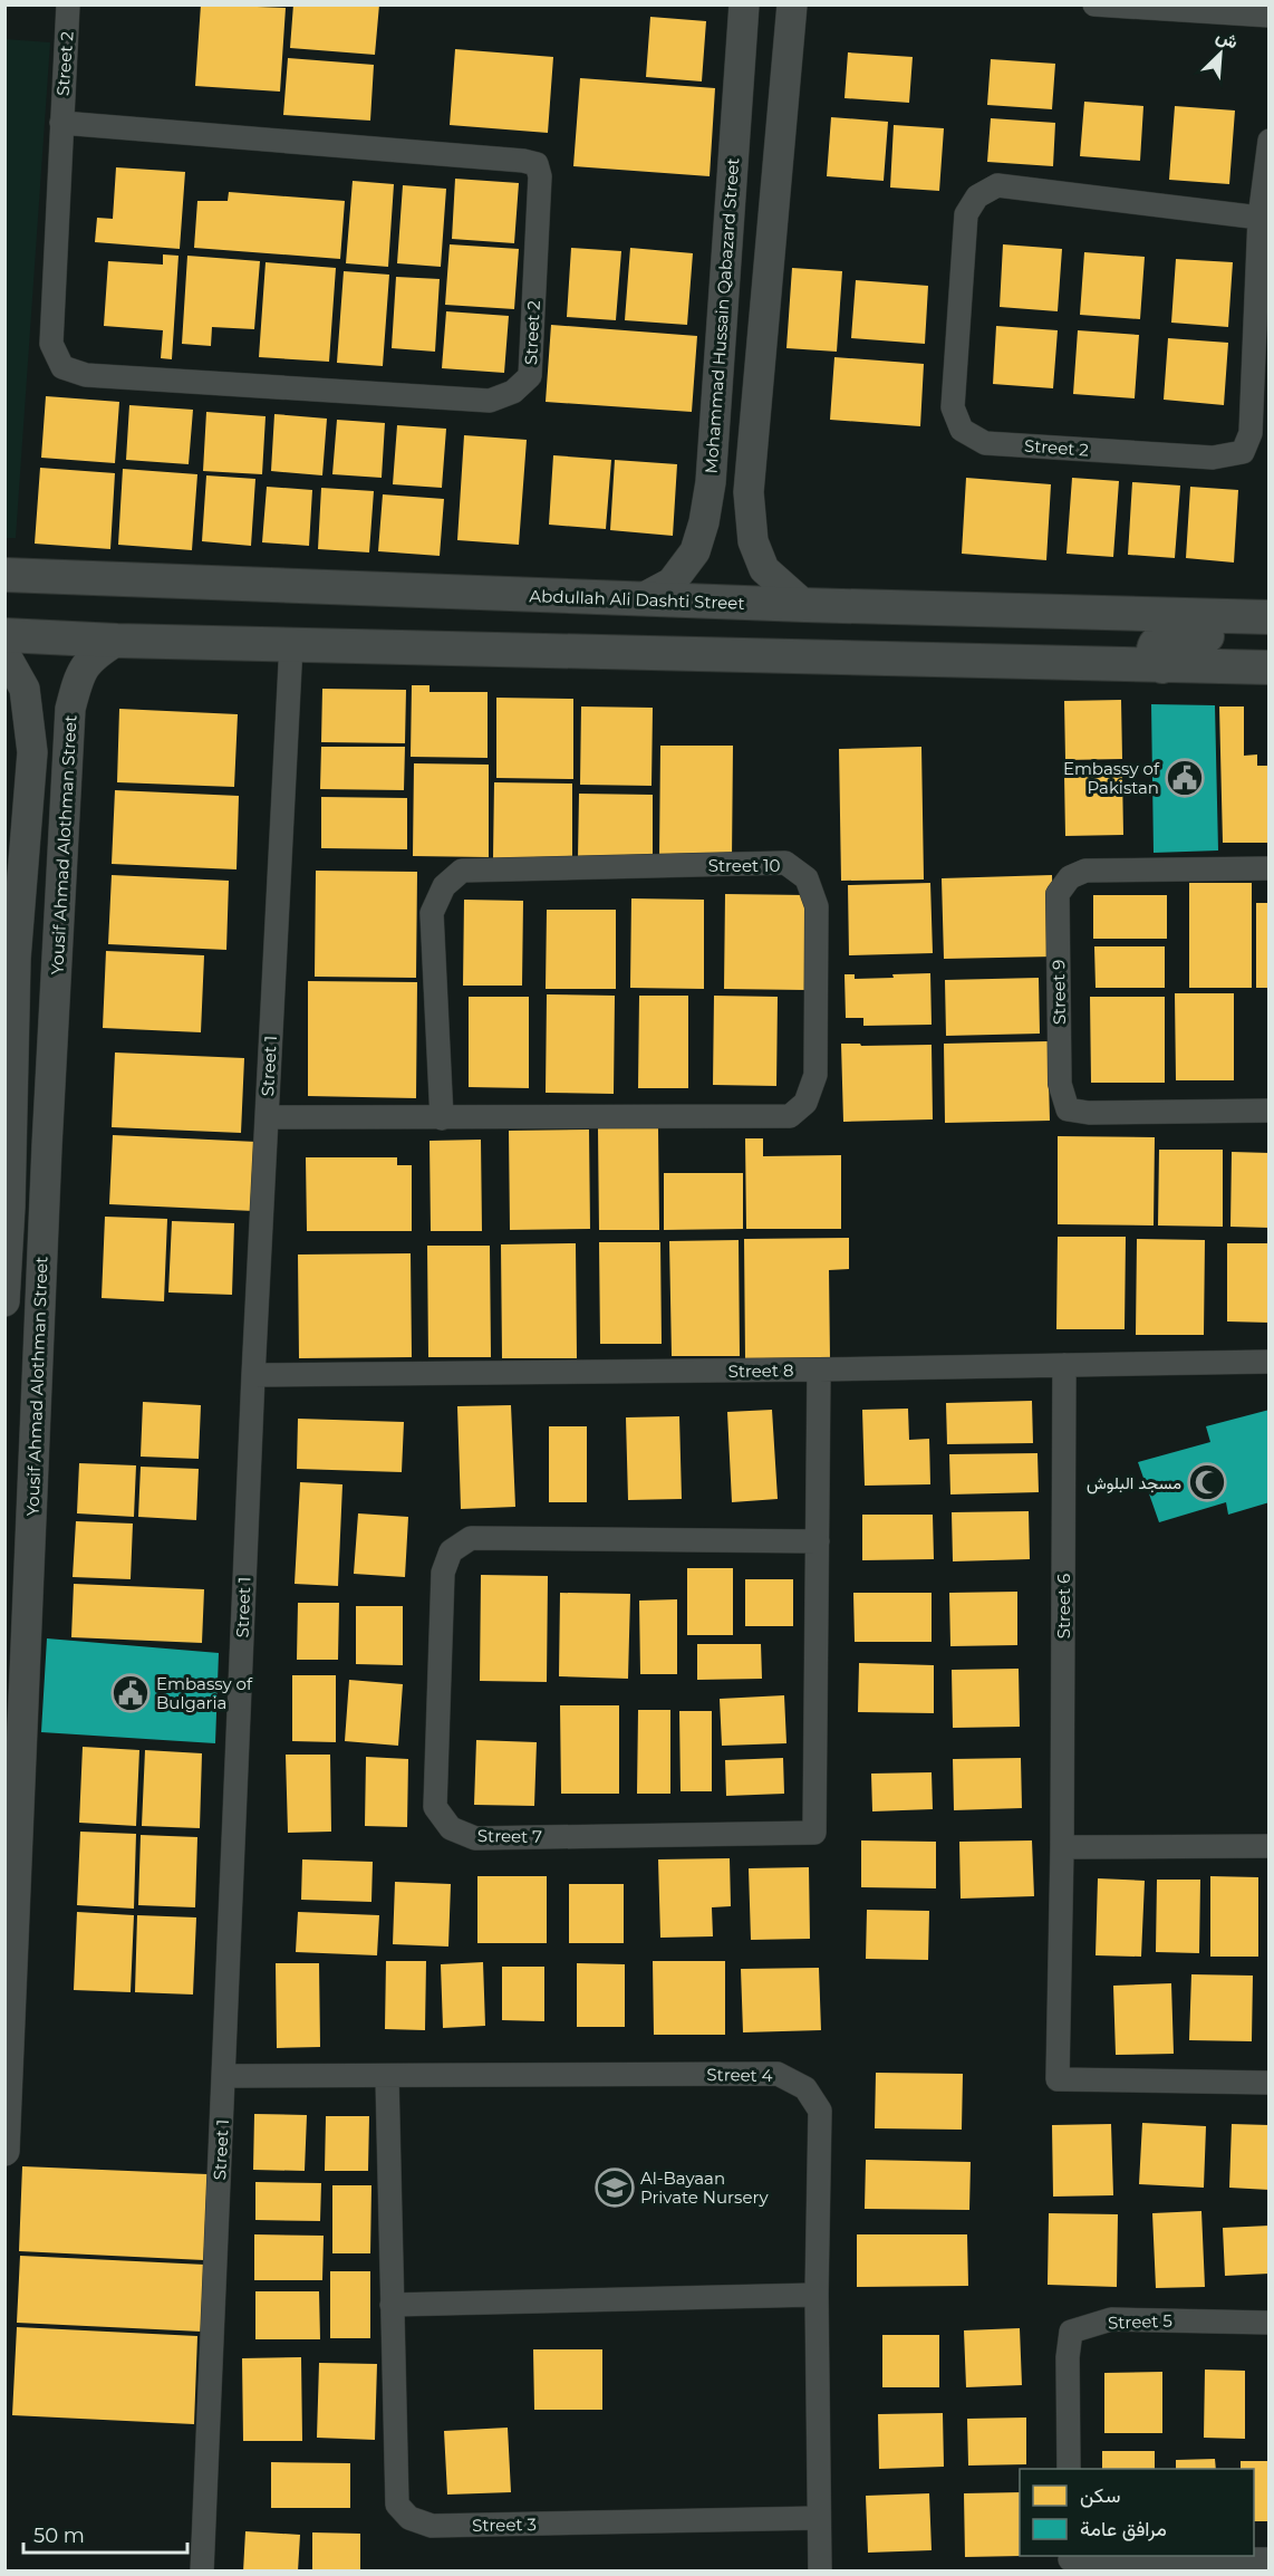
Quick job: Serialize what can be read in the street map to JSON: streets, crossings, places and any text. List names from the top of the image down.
{
  "streets": {
    "main road": ["Abdullah Ali Dashti Street"],
    "street": [
      "Street 2",
      "Mohammad Hussain Qabazard Street",
      "Yousif Ahmad Alothman Street",
      "Street 10",
      "Street 9",
      "Street 1",
      "Street 8",
      "Street 6",
      "Street 7",
      "Street 4",
      "Street 5",
      "Street 3"
    ]
  },
  "crossings": [
    ["Mohammad Hussain Qabazard Street", "Abdullah Ali Dashti Street"],
    ["Street 10", "Street 1"],
    ["Street 1", "Street 8"],
    ["Street 1", "Street 4"],
    ["Street 8", "Street 6"],
    ["Street 8", "Street 7"],
    ["Street 4", "Street 3"]
  ],
  "places": {
    "public building": ["Embassy of Pakistan", "Embassy of Bulgaria"],
    "mosque": ["مسجد البلوش"],
    "school or university": ["Al-Bayaan Private Nursery"]
  },
  "legend": ["سكن", "مرافق عامة"],
  "scale_bar": "50 m",
  "north": "top right"
}
